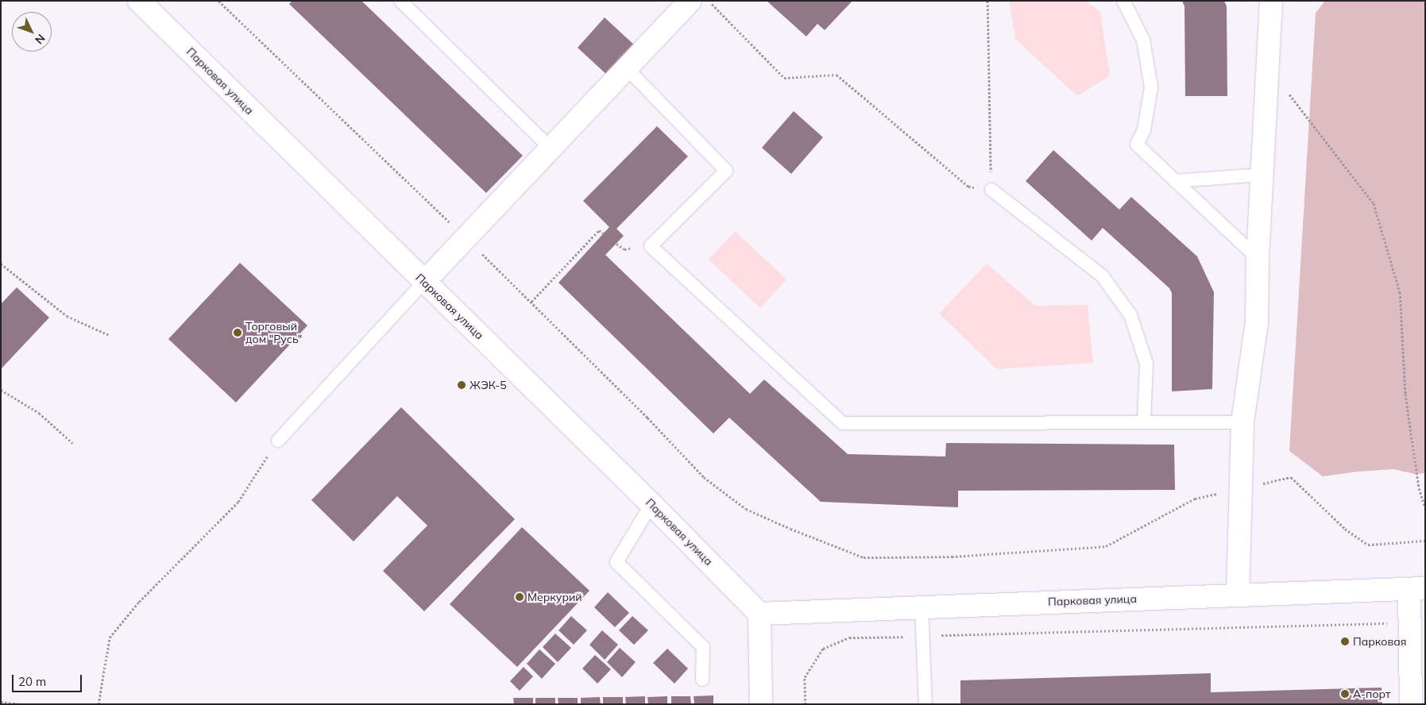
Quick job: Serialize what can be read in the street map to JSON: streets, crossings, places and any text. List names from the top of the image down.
{
  "streets": {
    "street": ["Парковая улица"]
  },
  "places": [
    "Торговый дом \"Русь\"",
    "ЖЭК-5",
    "Меркурий",
    "Парковая",
    "А-порт"
  ],
  "scale_bar": "20 m",
  "north": "bottom right"
}
